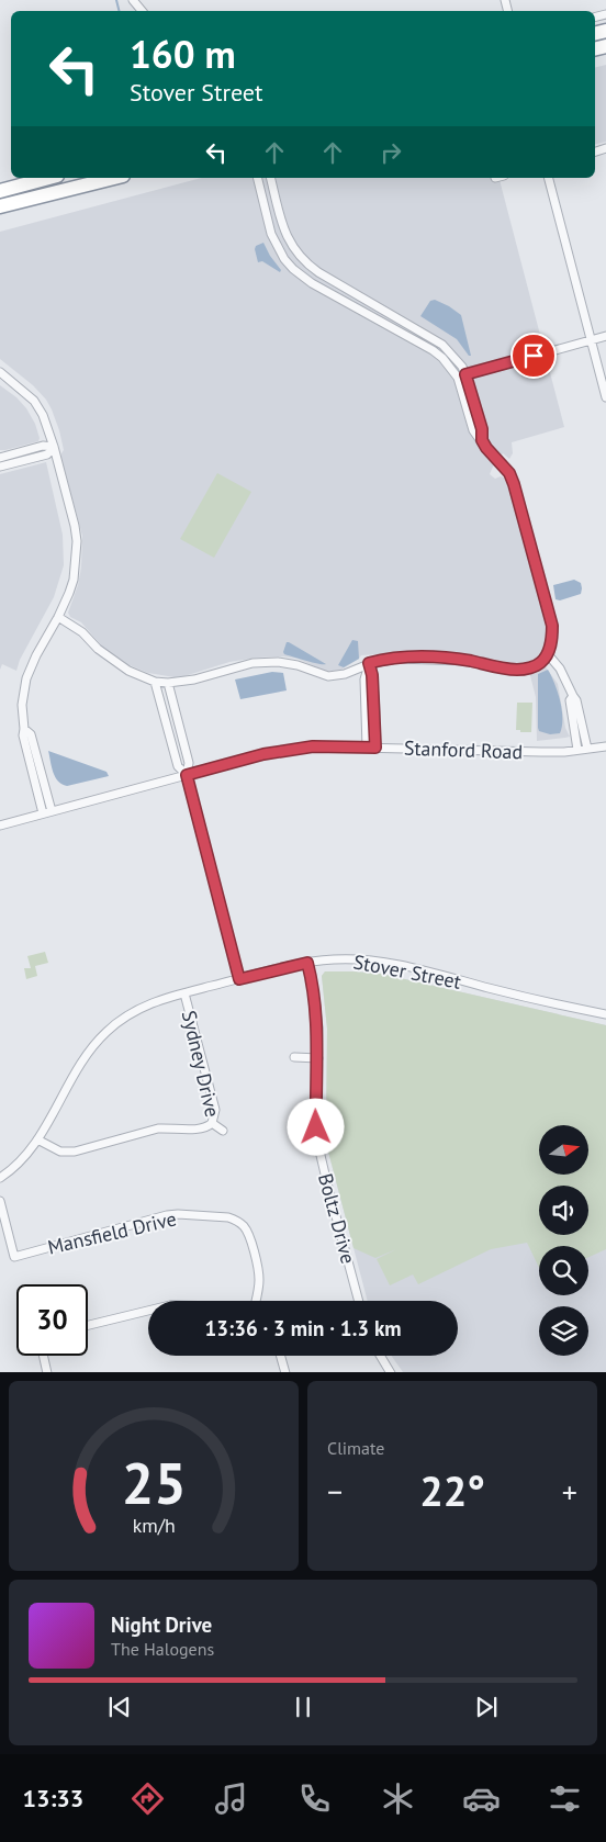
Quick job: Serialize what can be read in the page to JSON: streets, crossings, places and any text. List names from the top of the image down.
{
  "streets": {
    "street": [
      "Stanford Road",
      "Stover Street",
      "Sydney Drive",
      "Boltz Drive",
      "Mansfield Drive"
    ]
  },
  "crossings": [
    ["Stover Street", "Sydney Drive"],
    ["Stover Street", "Boltz Drive"]
  ],
  "north": "right",
  "page": {
    "turn": ["160 m", "Stover Street"],
    "limit": "30",
    "trip": "13:36 · 3 min · 1.3 km",
    "tile": "Climate",
    "heat": ["−", "22°", "+"],
    "song": ["Night Drive", "The Halogens"],
    "tabs": "13:33",
    "gauge": ["25", "km/h"]
  }
}
